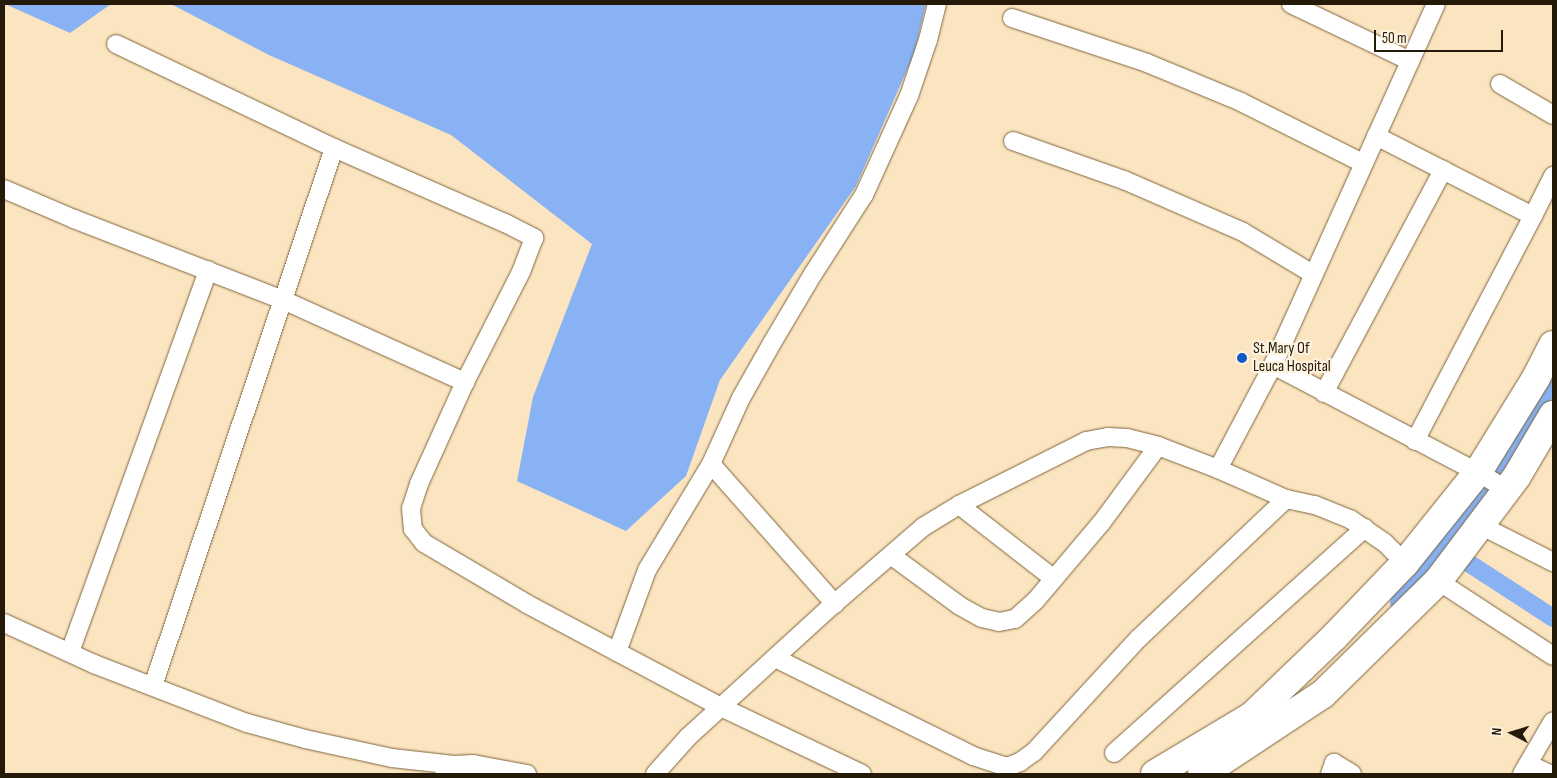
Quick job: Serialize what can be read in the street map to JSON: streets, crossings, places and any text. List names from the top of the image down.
{
  "places": ["St.Mary Of Leuca Hospital"],
  "scale_bar": "50 m",
  "north": "left"
}
